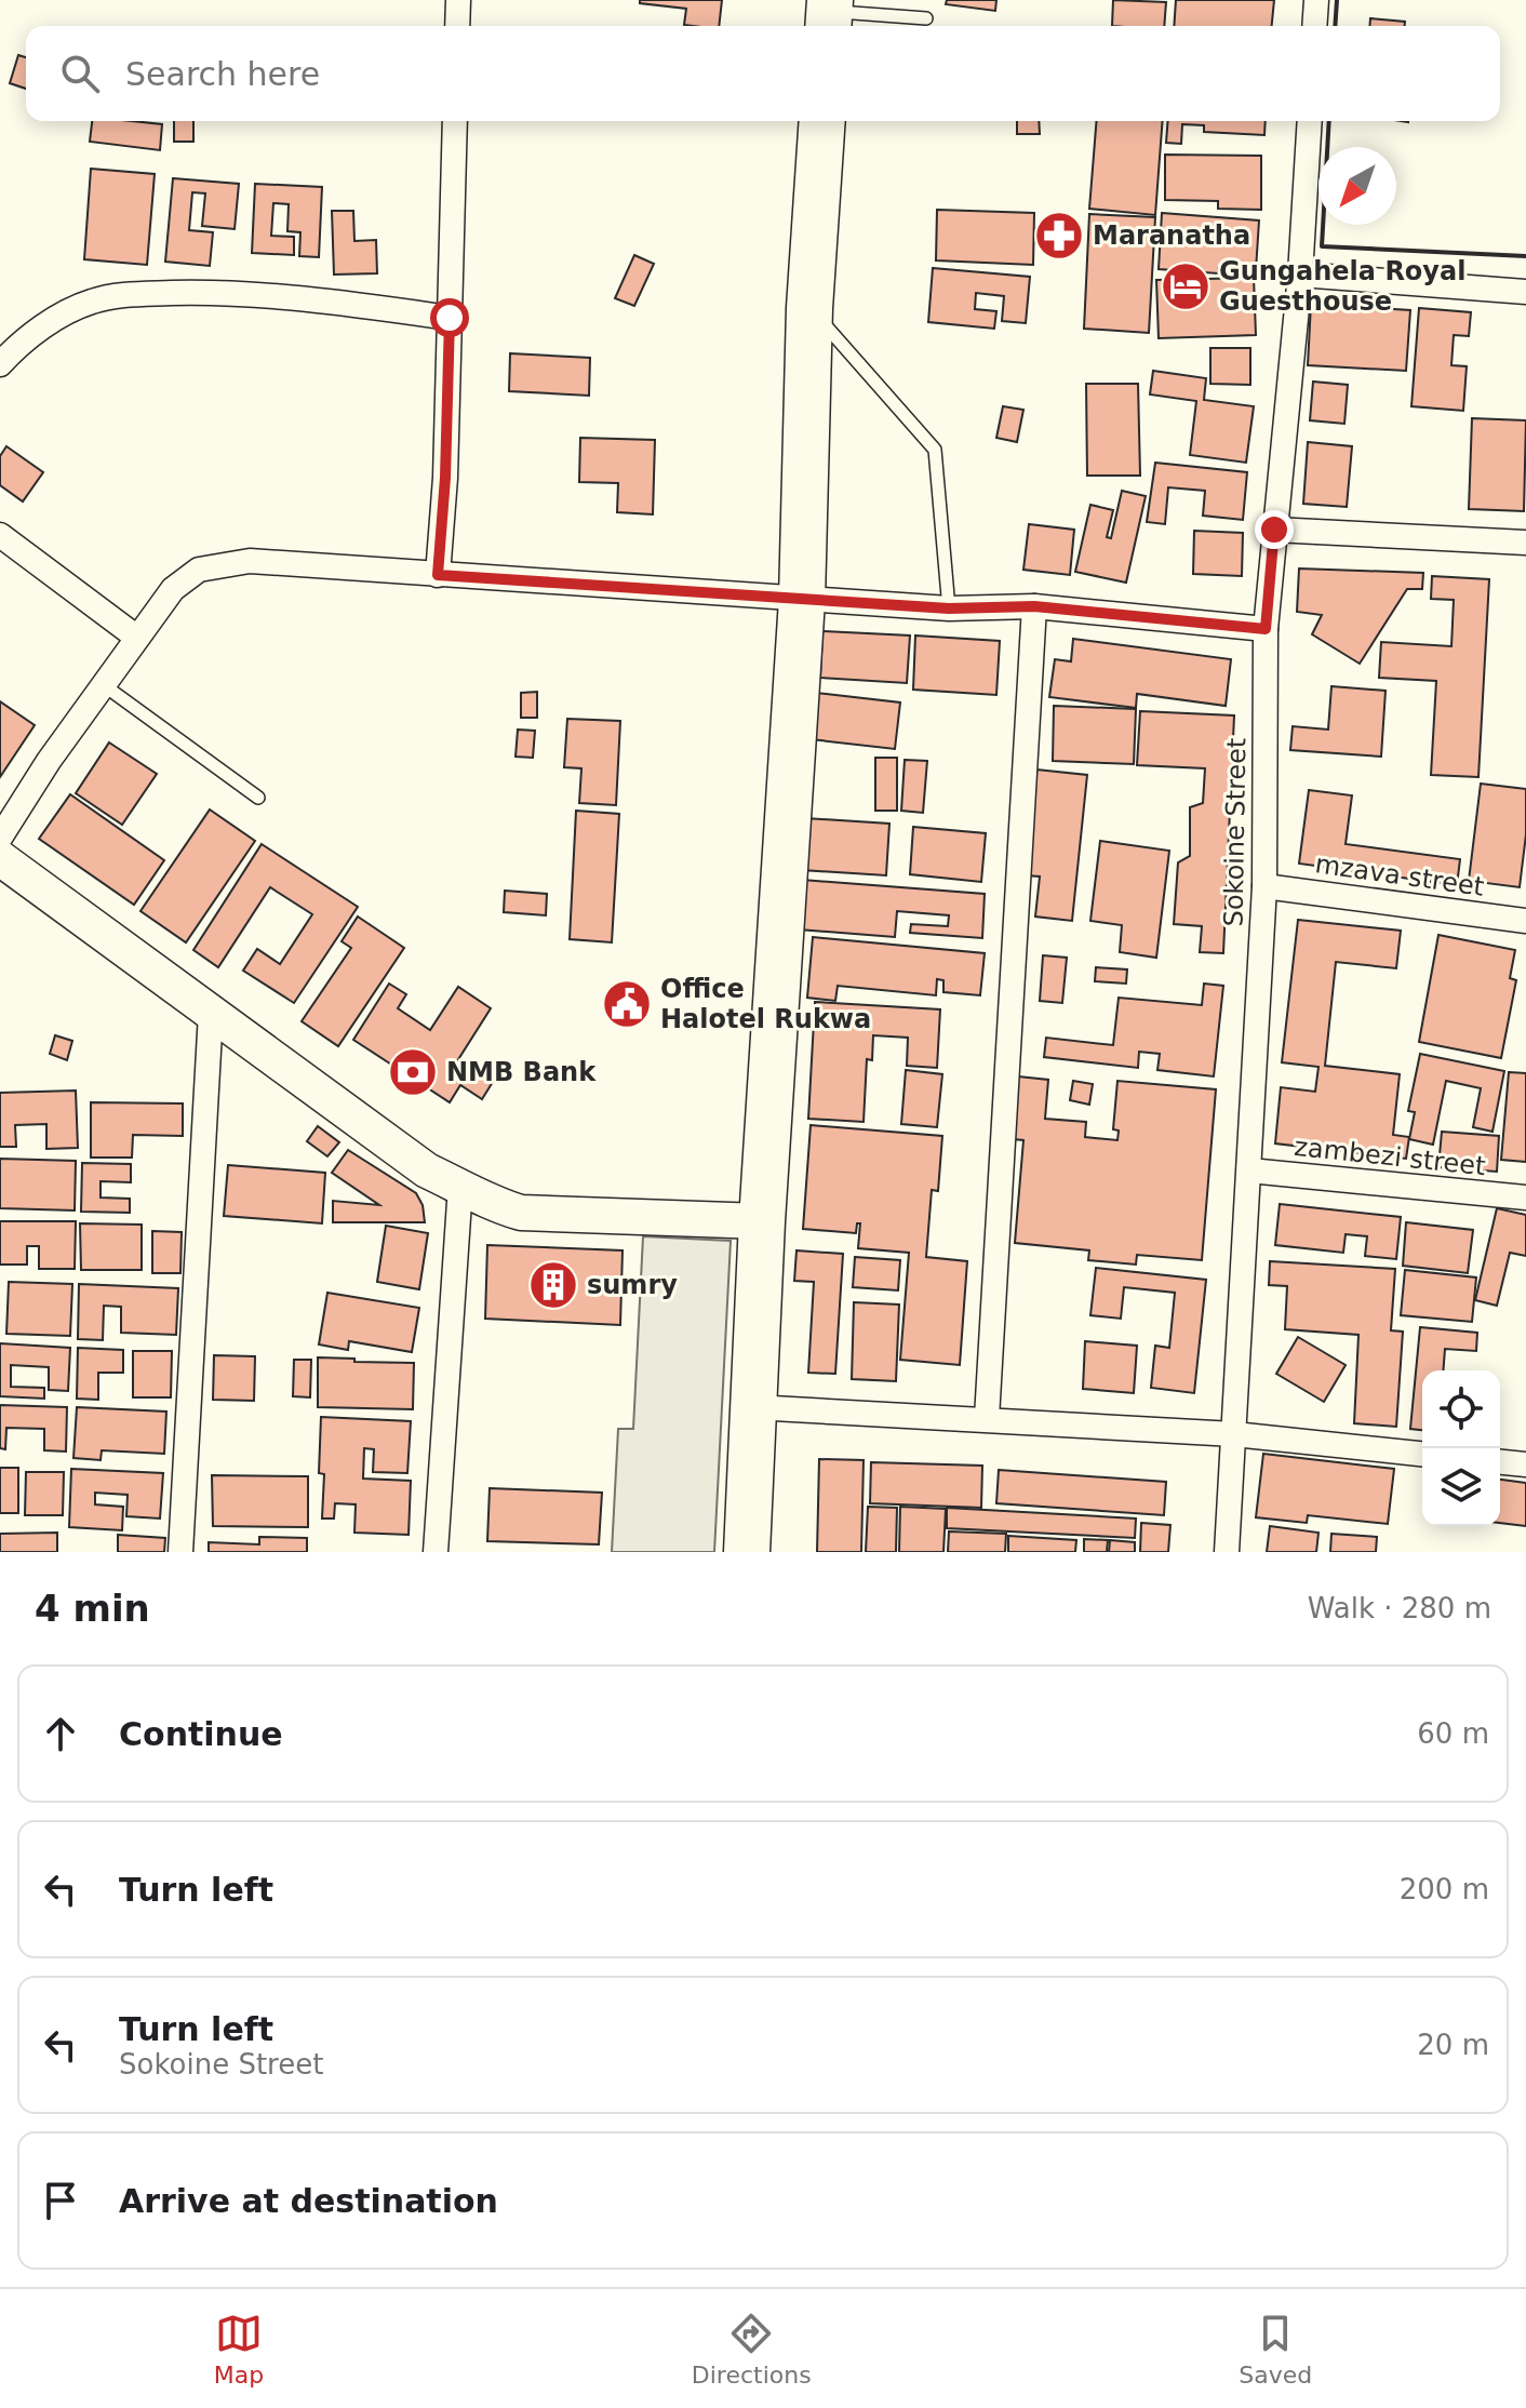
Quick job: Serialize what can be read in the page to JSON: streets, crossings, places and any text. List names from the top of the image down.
{
  "streets": {
    "street": ["Sokoine Street", "mzava street", "zambezi street"]
  },
  "crossings": [
    ["Sokoine Street", "mzava street"],
    ["Sokoine Street", "zambezi street"]
  ],
  "places": {
    "pharmacy": ["Maranatha"],
    "hotel": ["Gungahela Royal Guesthouse"],
    "public building": ["Office Halotel Rukwa"],
    "bank": ["NMB Bank"],
    "building": ["sumry"]
  },
  "north": "bottom left",
  "page": {
    "search": "Search here",
    "heading": ["4 min", "Walk · 280 m"],
    "list": [
      ["Continue", "60 m"],
      ["Turn left", "200 m"],
      ["Turn left", "Sokoine Street", "20 m"],
      "Arrive at destination"
    ],
    "nav": ["Map", "Directions", "Saved"]
  }
}
